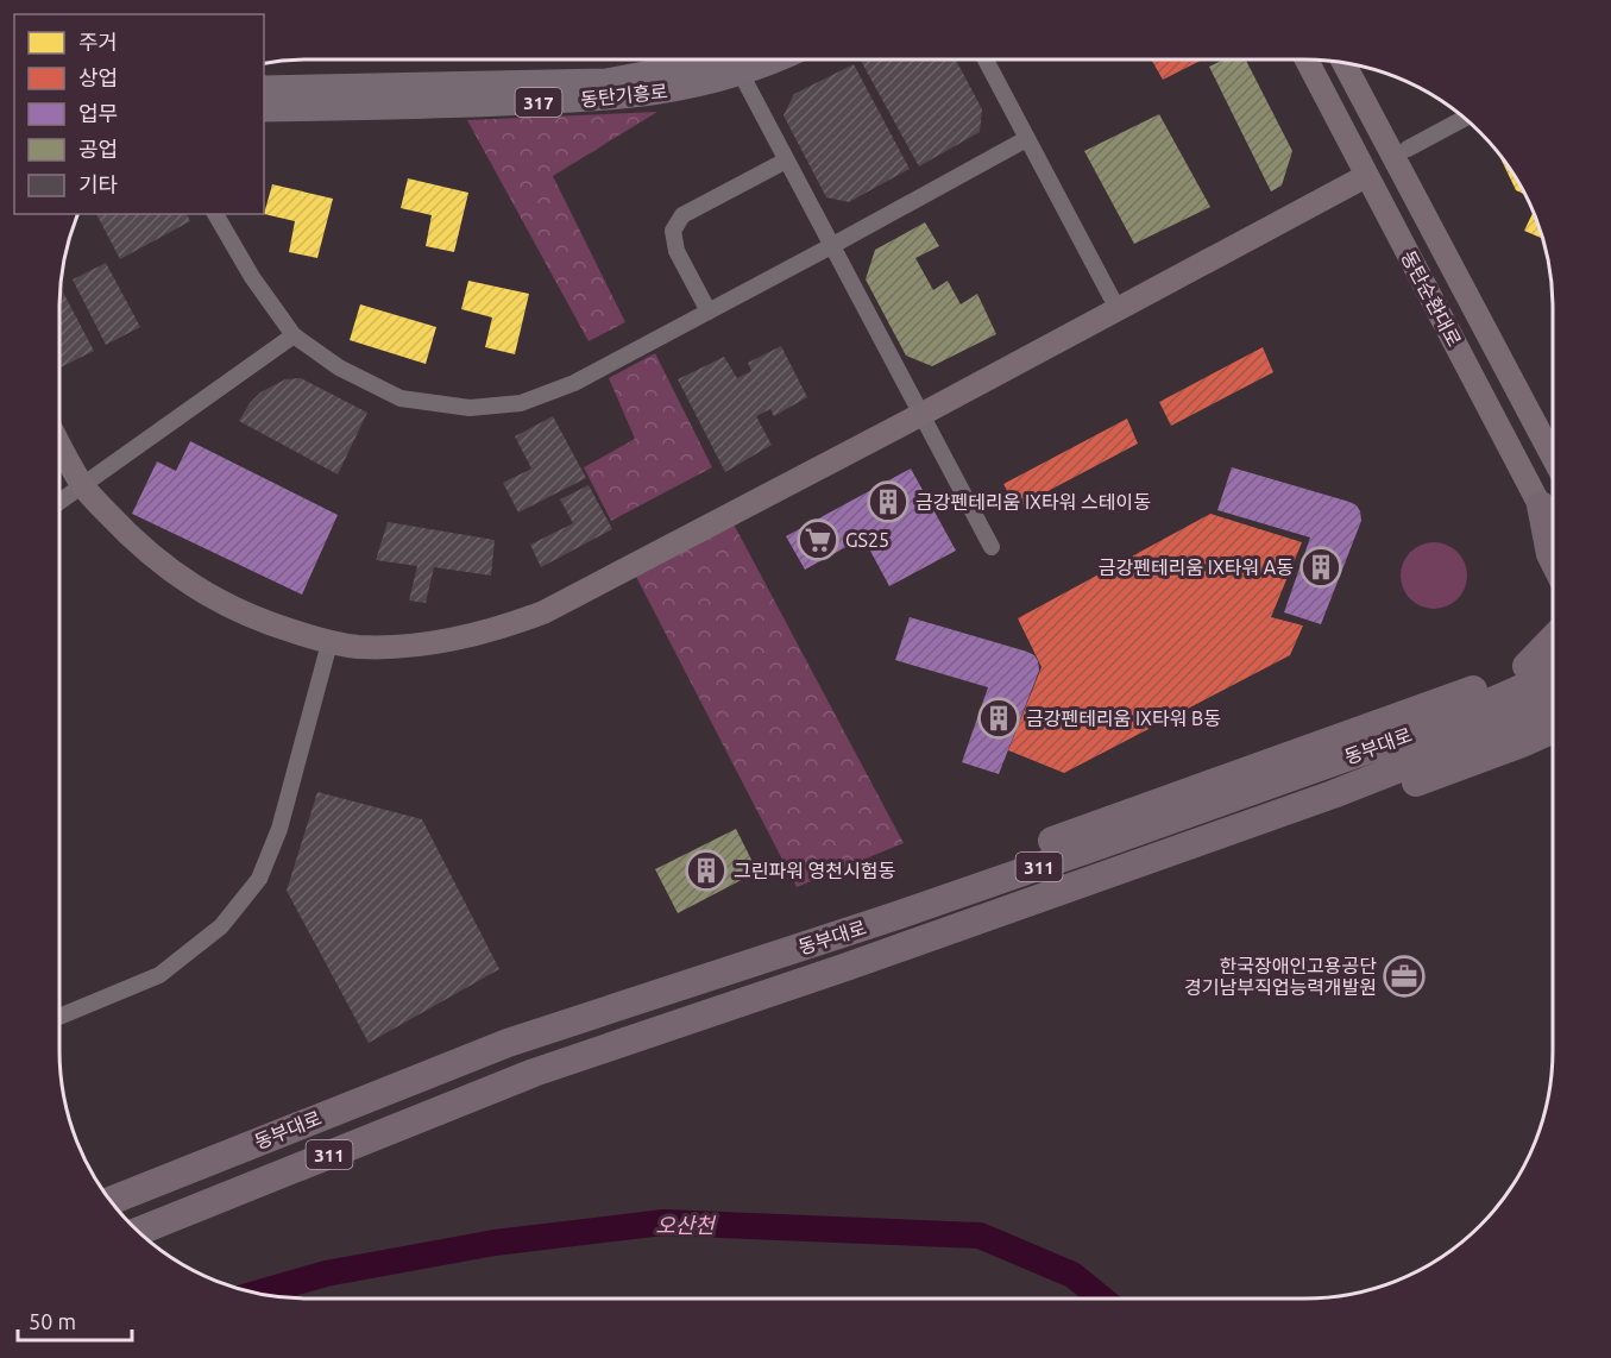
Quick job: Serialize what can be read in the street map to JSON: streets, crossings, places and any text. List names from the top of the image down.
{
  "streets": {
    "highway": ["동부대로", "311"],
    "main road": ["동탄기흥로", "317"],
    "street": ["동탄순환대로"]
  },
  "water": ["오산천"],
  "places": {
    "building": [
      "금강펜테리움 IX타워 스테이동",
      "금강펜테리움 IX타워 A동",
      "금강펜테리움 IX타워 B동",
      "그린파워 영천시험동"
    ],
    "supermarket": ["GS25"],
    "office": ["한국장애인고용공단 경기남부직업능력개발원"]
  },
  "legend": [
    "주거",
    "상업",
    "업무",
    "공업",
    "기타"
  ],
  "scale_bar": "50 m"
}
